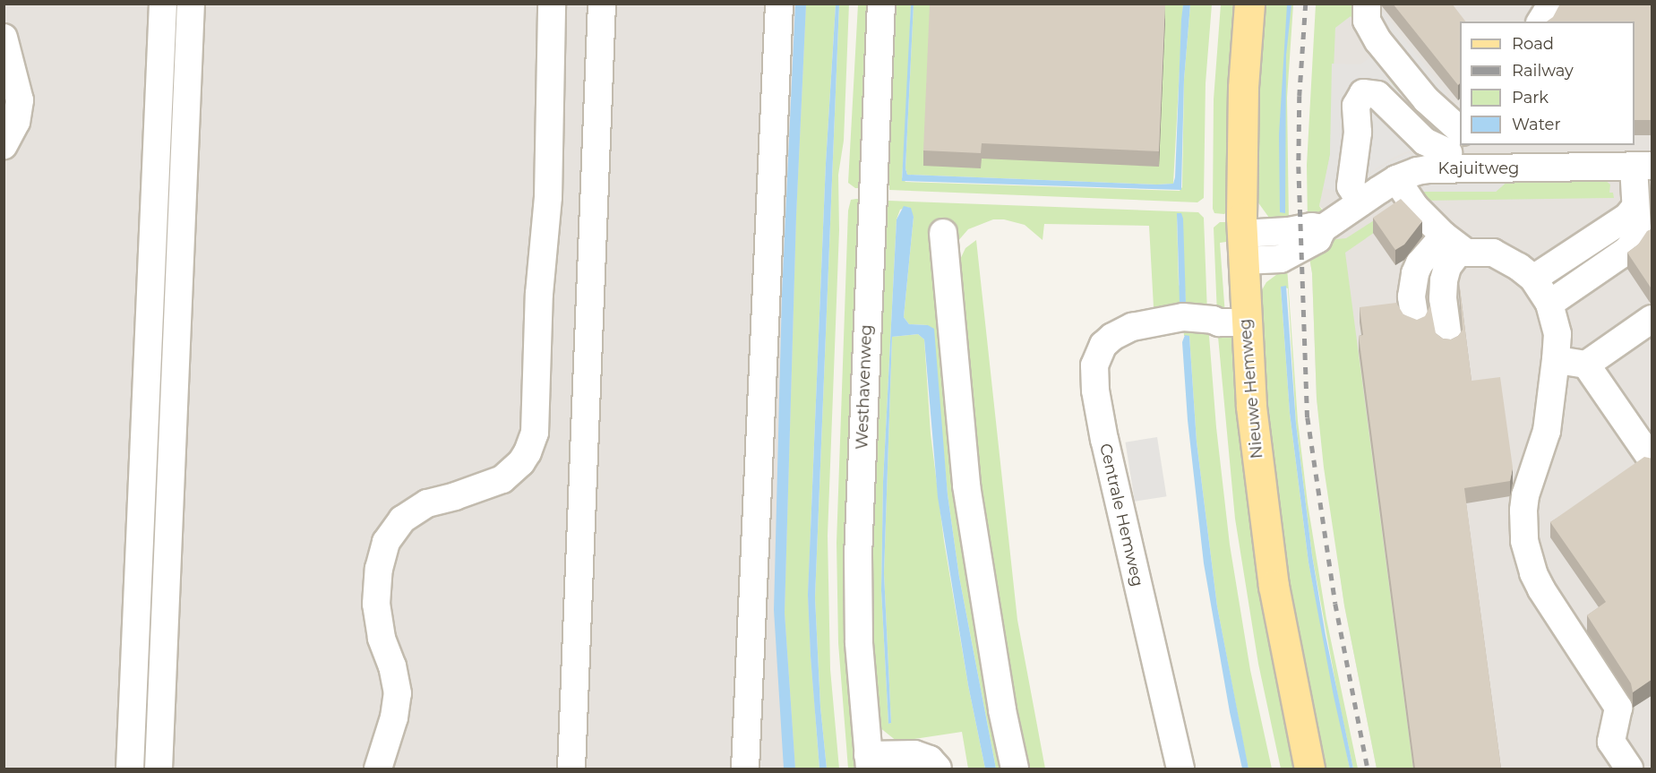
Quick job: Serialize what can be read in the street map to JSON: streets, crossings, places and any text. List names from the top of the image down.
{
  "streets": {
    "main road": ["Nieuwe Hemweg"],
    "street": ["Kajuitweg", "Westhavenweg", "Centrale Hemweg"]
  },
  "crossings": [
    ["Kajuitweg", "Nieuwe Hemweg"],
    ["Nieuwe Hemweg", "Centrale Hemweg"]
  ],
  "legend": [
    "Road",
    "Railway",
    "Park",
    "Water"
  ]
}
